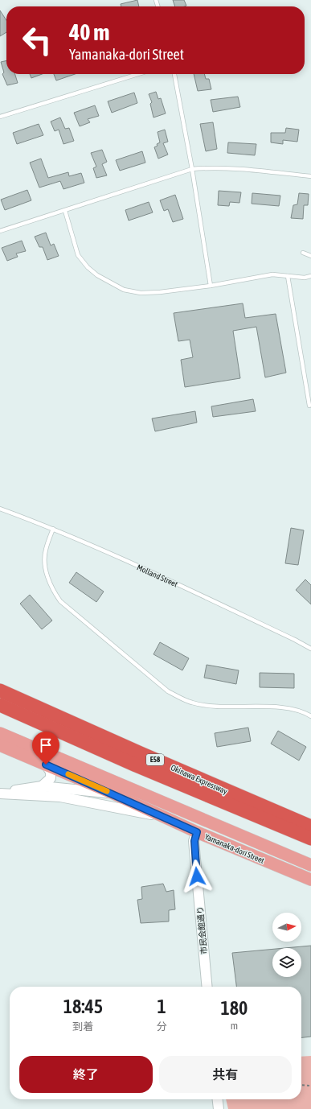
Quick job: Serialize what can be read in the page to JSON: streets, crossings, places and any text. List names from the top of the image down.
{
  "streets": {
    "highway": ["E58", "Okinawa Expressway"],
    "main road": ["Yamanaka-dori Street"],
    "street": ["市民会館通り"],
    "lane": ["Molland Street"]
  },
  "crossings": [
    ["Yamanaka-dori Street", "市民会館通り"]
  ],
  "north": "right",
  "page": {
    "turn": ["40 m", "Yamanaka-dori Street"],
    "eta": [
      "18:45",
      "到着",
      "1",
      "分",
      "180",
      "m"
    ],
    "buttons": ["終了", "共有"]
  }
}
